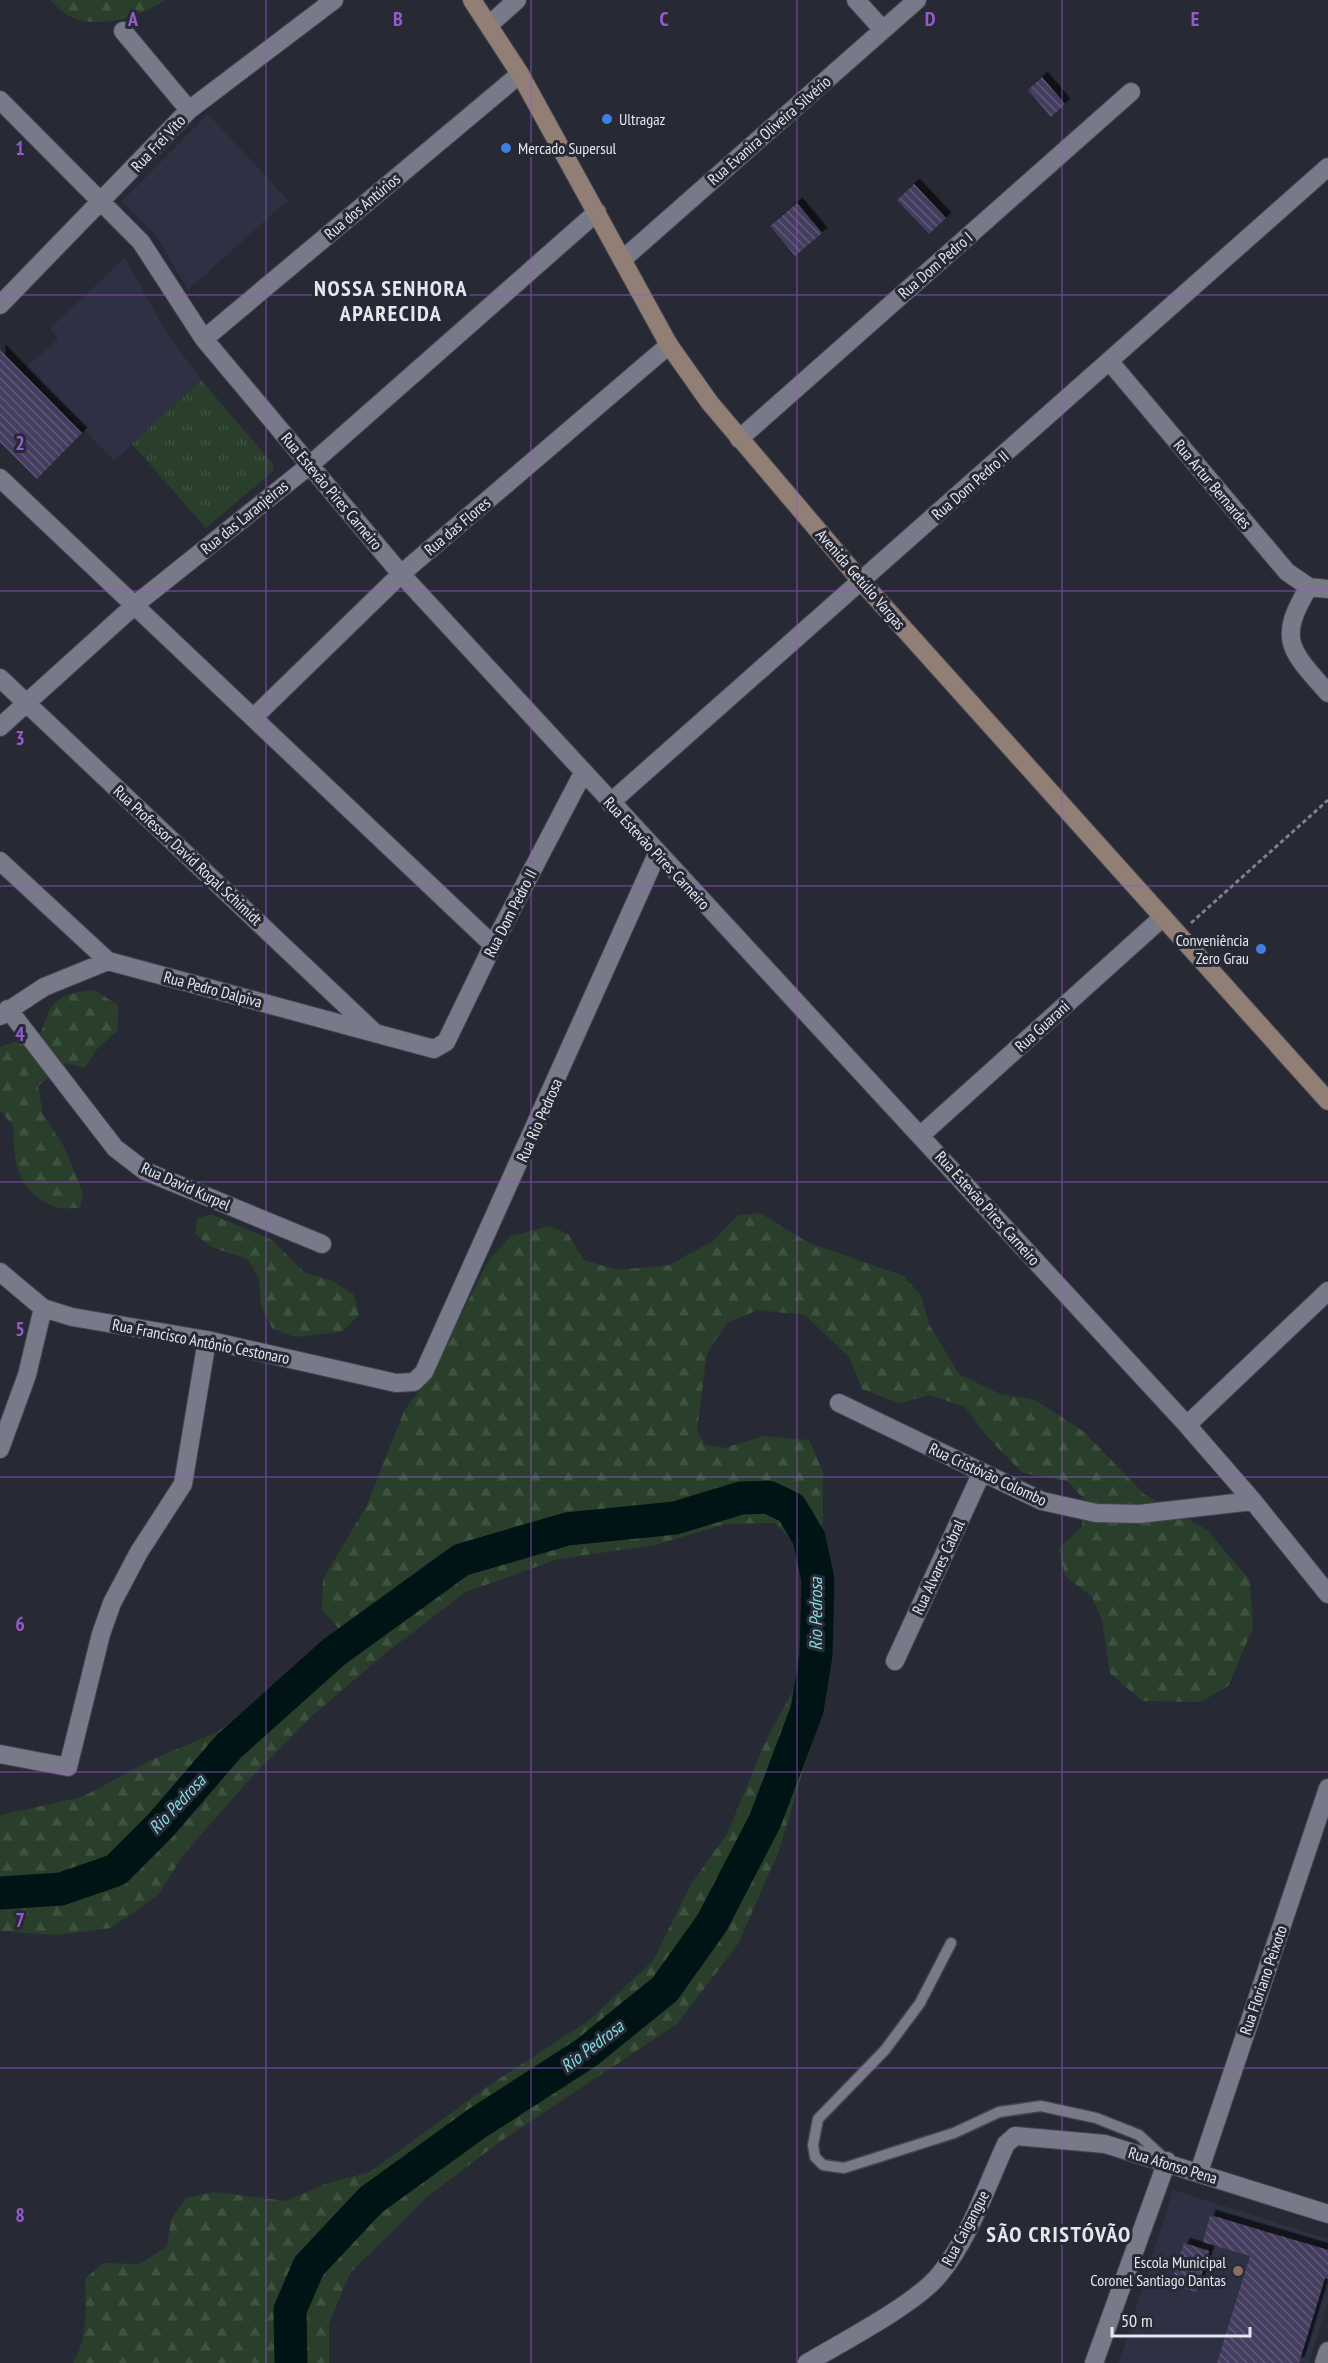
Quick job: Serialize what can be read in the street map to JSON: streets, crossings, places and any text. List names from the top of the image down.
{
  "streets": {
    "street": [
      "Rua Evanira Oliveira Silvério",
      "Rua Frei Vito",
      "Rua dos Antúrios",
      "Rua Dom Pedro I",
      "Rua Artur Bernardes",
      "Rua Dom Pedro II",
      "Rua Estevão Pires Carneiro",
      "Rua das Laranjeiras",
      "Rua das Flores",
      "Avenida Getúlio Vargas",
      "Rua Professor David Rogal Schimidt",
      "Rua Pedro Dalpiva",
      "Rua Guarani",
      "Rua Rio Pedrosa",
      "Rua David Kurpel",
      "Rua Francisco Antônio Cestonaro",
      "Rua Cristóvão Colombo",
      "Rua Alvares Cabral",
      "Rua Floriano Peixoto",
      "Rua Afonso Pena",
      "Rua Caigangue"
    ]
  },
  "crossings": [
    ["Rua Evanira Oliveira Silvério", "Avenida Getúlio Vargas"],
    ["Rua Frei Vito", "Rua Estevão Pires Carneiro"],
    ["Rua dos Antúrios", "Rua Estevão Pires Carneiro"],
    ["Rua dos Antúrios", "Avenida Getúlio Vargas"],
    ["Rua Dom Pedro I", "Avenida Getúlio Vargas"],
    ["Rua Artur Bernardes", "Rua Dom Pedro II"],
    ["Rua Dom Pedro II", "Rua Estevão Pires Carneiro"],
    ["Rua Dom Pedro II", "Avenida Getúlio Vargas"],
    ["Rua Dom Pedro II", "Rua Pedro Dalpiva"],
    ["Rua Estevão Pires Carneiro", "Rua das Laranjeiras"],
    ["Rua Estevão Pires Carneiro", "Rua das Flores"],
    ["Rua Estevão Pires Carneiro", "Rua Guarani"],
    ["Rua Estevão Pires Carneiro", "Rua Rio Pedrosa"],
    ["Rua Estevão Pires Carneiro", "Rua Cristóvão Colombo"],
    ["Rua das Laranjeiras", "Avenida Getúlio Vargas"],
    ["Rua das Laranjeiras", "Rua Professor David Rogal Schimidt"],
    ["Rua das Flores", "Avenida Getúlio Vargas"],
    ["Avenida Getúlio Vargas", "Rua Guarani"],
    ["Rua Professor David Rogal Schimidt", "Rua Pedro Dalpiva"],
    ["Rua Rio Pedrosa", "Rua Francisco Antônio Cestonaro"],
    ["Rua Cristóvão Colombo", "Rua Alvares Cabral"],
    ["Rua Floriano Peixoto", "Rua Afonso Pena"],
    ["Rua Afonso Pena", "Rua Caigangue"]
  ],
  "districts": ["NOSSA SENHORA APARECIDA", "SÃO CRISTÓVÃO"],
  "water": ["Rio Pedrosa"],
  "places": [
    "Ultragaz",
    "Mercado Supersul",
    "Conveniência Zero Grau",
    "Escola Municipal Coronel Santiago Dantas"
  ],
  "scale_bar": "50 m",
  "grid": {
    "columns": [
      "A",
      "B",
      "C",
      "D",
      "E"
    ],
    "rows": [
      "1",
      "2",
      "3",
      "4",
      "5",
      "6",
      "7",
      "8"
    ]
  }
}
